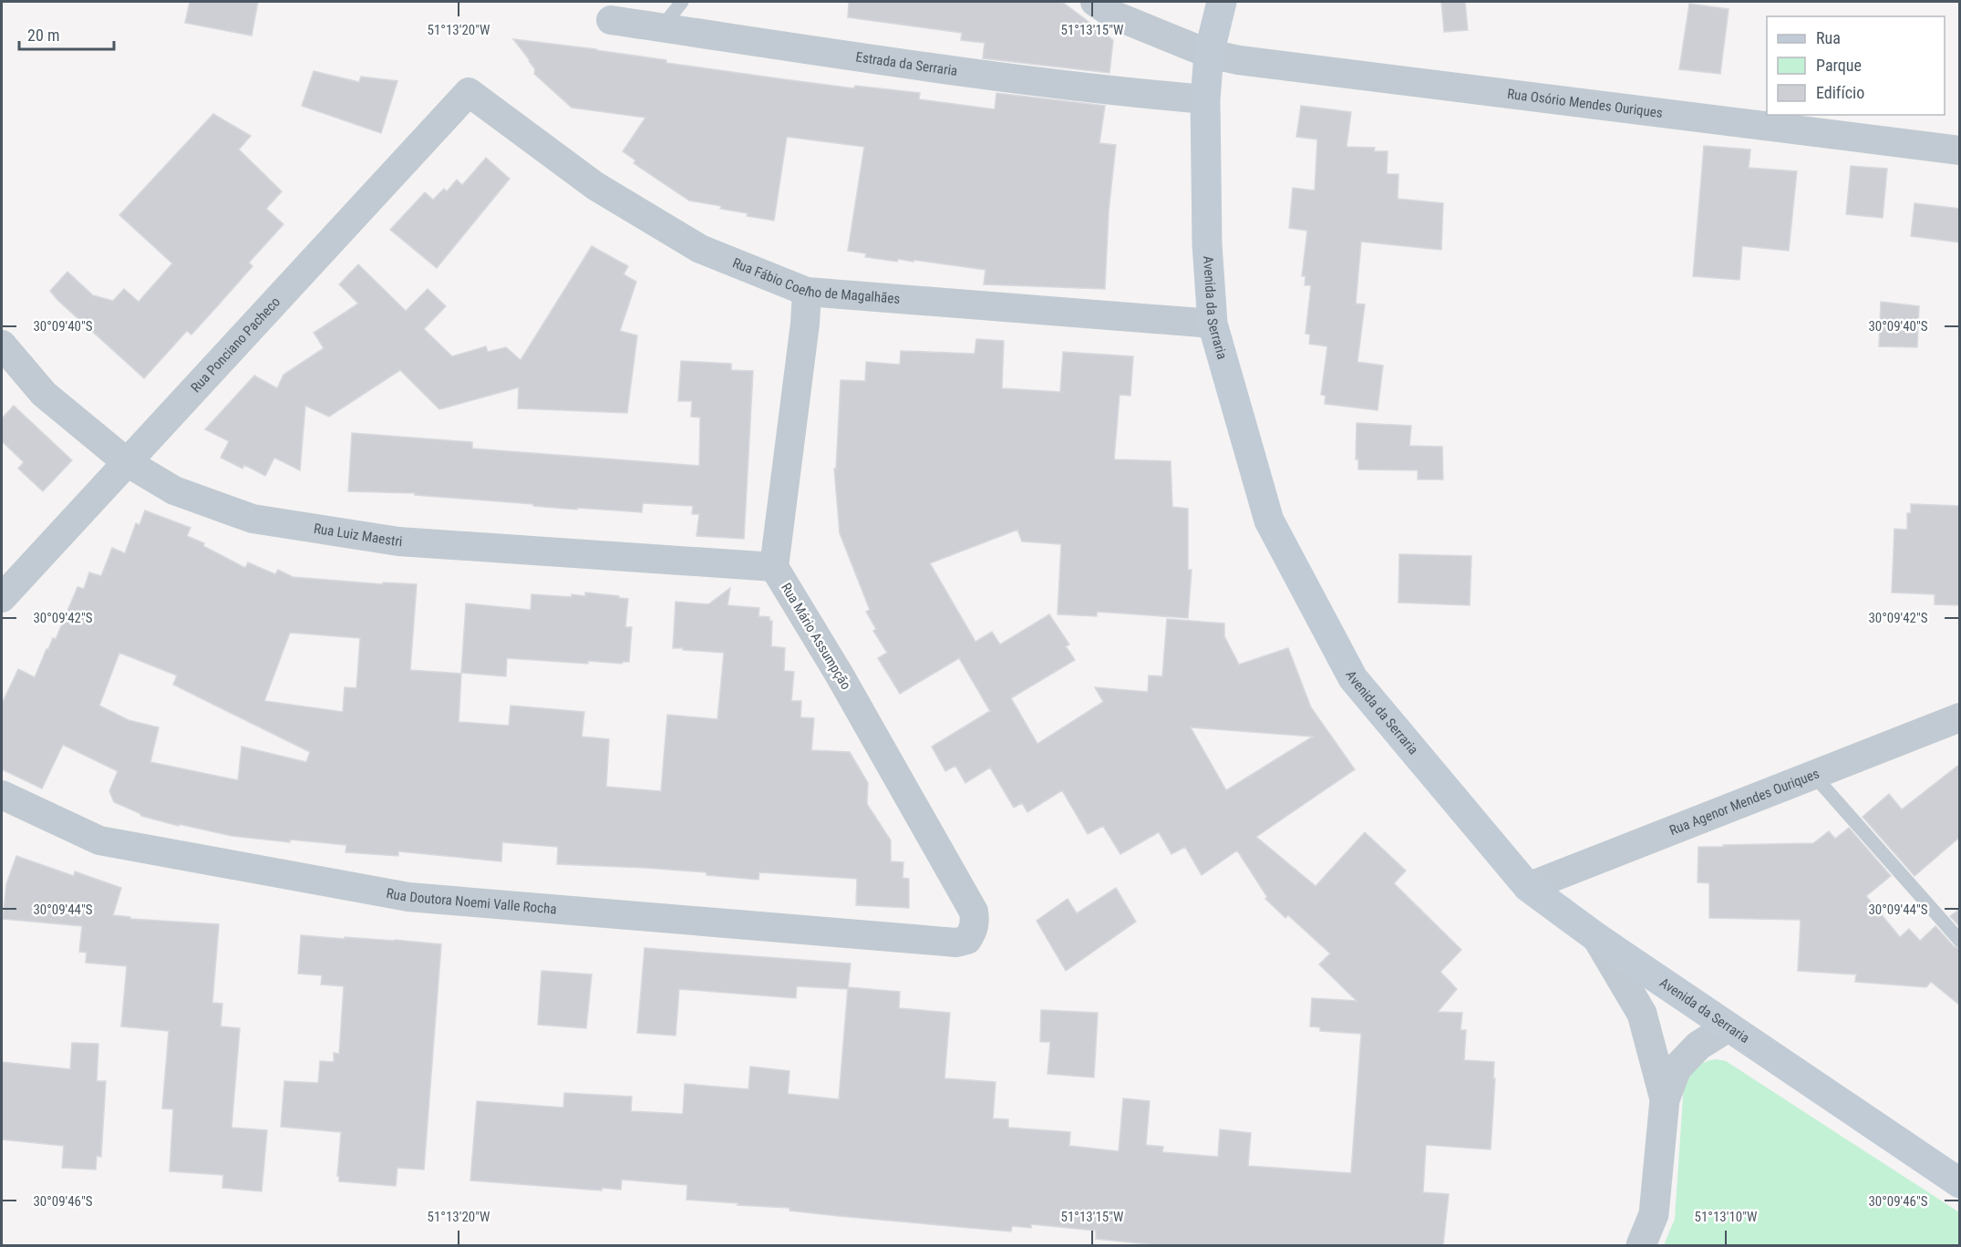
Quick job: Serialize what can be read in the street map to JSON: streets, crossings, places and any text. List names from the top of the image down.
{
  "streets": {
    "main road": ["Avenida da Serraria"],
    "street": [
      "Estrada da Serraria",
      "Rua Osório Mendes Ouriques",
      "Rua Fábio Coelho de Magalhães",
      "Rua Ponciano Pacheco",
      "Rua Luiz Maestri",
      "Rua Mário Assumpção",
      "Rua Agenor Mendes Ouriques",
      "Rua Doutora Noemi Valle Rocha"
    ]
  },
  "crossings": [
    ["Estrada da Serraria", "Avenida da Serraria"],
    ["Rua Osório Mendes Ouriques", "Avenida da Serraria"],
    ["Rua Fábio Coelho de Magalhães", "Avenida da Serraria"],
    ["Rua Fábio Coelho de Magalhães", "Rua Ponciano Pacheco"],
    ["Rua Fábio Coelho de Magalhães", "Rua Mário Assumpção"],
    ["Avenida da Serraria", "Rua Agenor Mendes Ouriques"],
    ["Rua Ponciano Pacheco", "Rua Luiz Maestri"],
    ["Rua Luiz Maestri", "Rua Mário Assumpção"],
    ["Rua Mário Assumpção", "Rua Doutora Noemi Valle Rocha"]
  ],
  "legend": ["Rua", "Parque", "Edifício"],
  "scale_bar": "20 m",
  "coordinates": [
    "51°13'20\"W",
    "51°13'15\"W",
    "30°09'40\"S",
    "30°09'42\"S",
    "30°09'44\"S",
    "30°09'46\"S",
    "51°13'10\"W"
  ]
}
